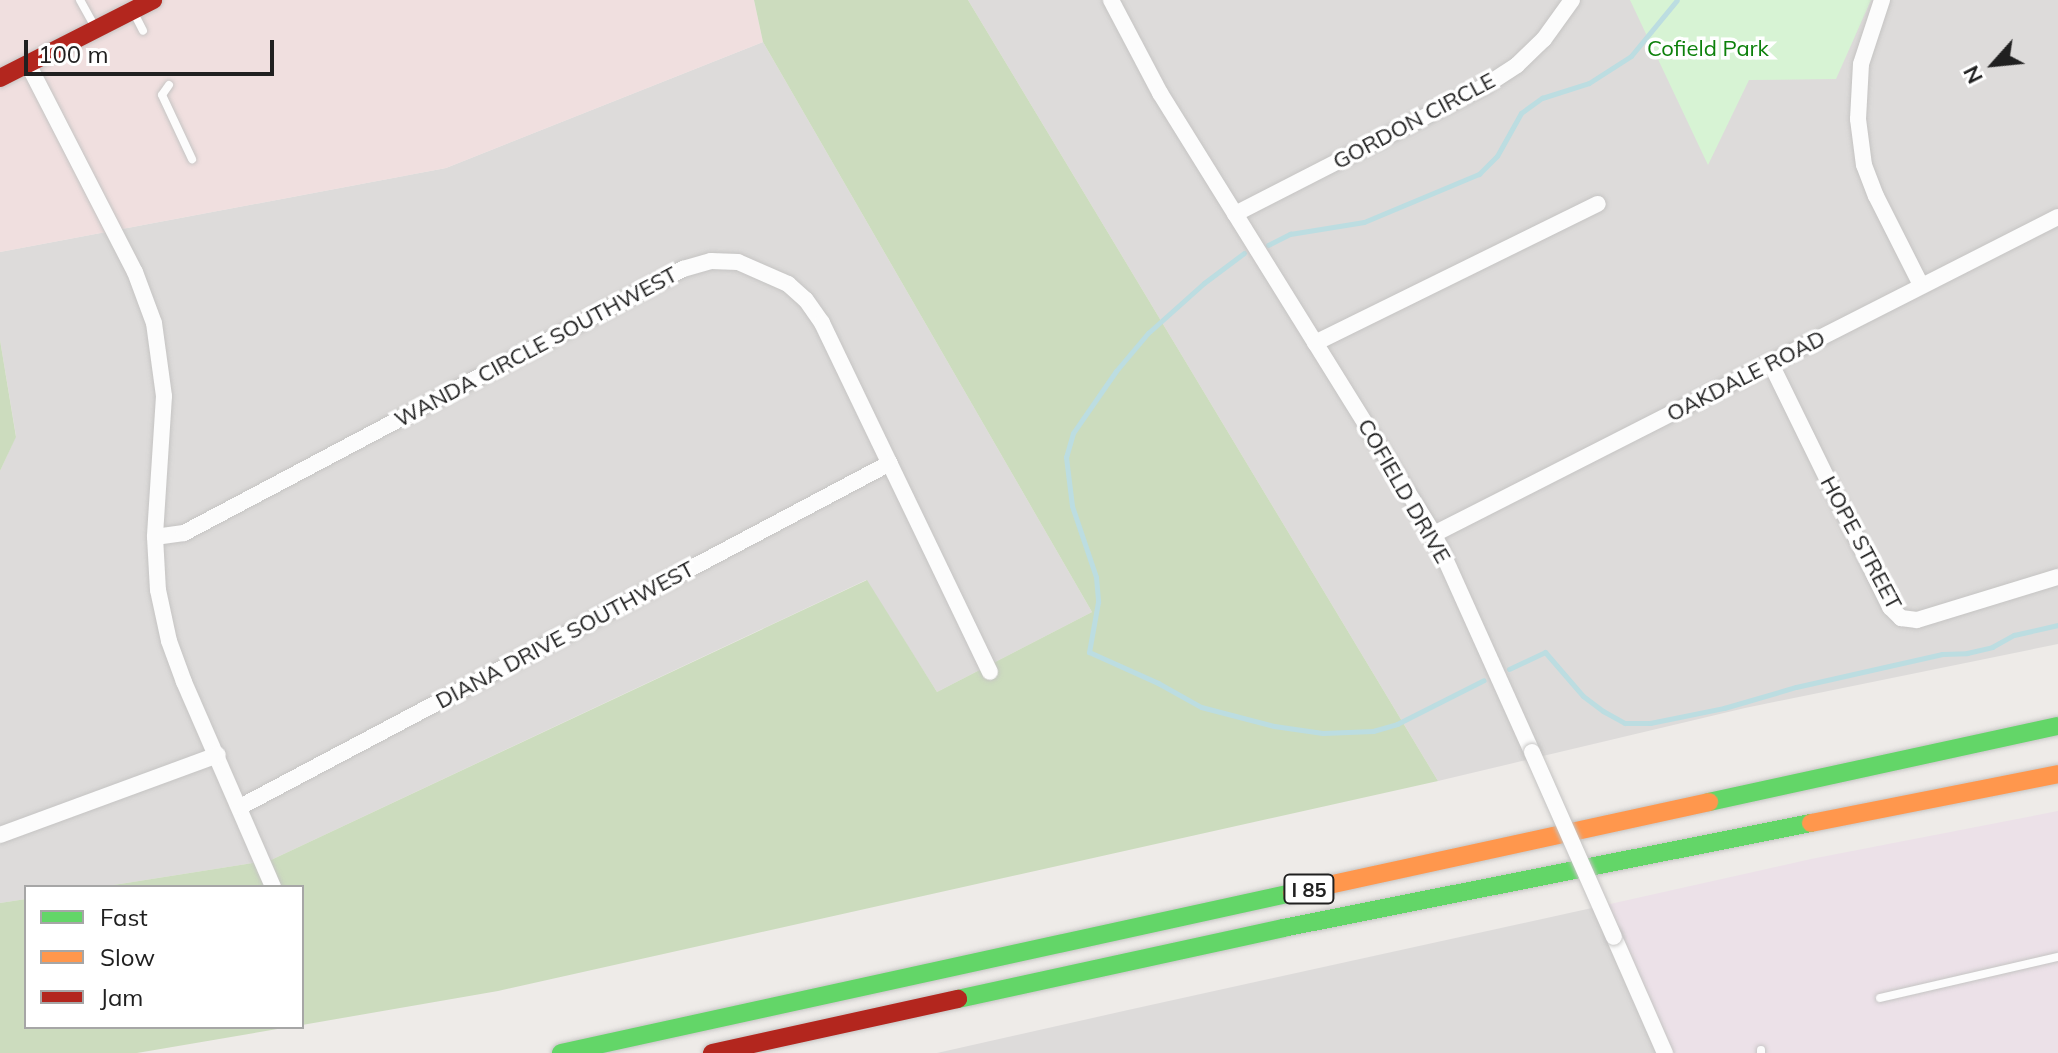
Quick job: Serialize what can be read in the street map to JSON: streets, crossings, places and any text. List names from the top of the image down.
{
  "streets": {
    "main road": ["I 85"],
    "street": [
      "GORDON CIRCLE",
      "WANDA CIRCLE SOUTHWEST",
      "OAKDALE ROAD",
      "COFIELD DRIVE",
      "HOPE STREET",
      "DIANA DRIVE SOUTHWEST"
    ]
  },
  "crossings": [
    ["GORDON CIRCLE", "COFIELD DRIVE"],
    ["WANDA CIRCLE SOUTHWEST", "DIANA DRIVE SOUTHWEST"],
    ["OAKDALE ROAD", "COFIELD DRIVE"],
    ["OAKDALE ROAD", "HOPE STREET"]
  ],
  "parks": ["Cofield Park"],
  "legend": ["Fast", "Slow", "Jam"],
  "scale_bar": "100 m",
  "north": "bottom left"
}
